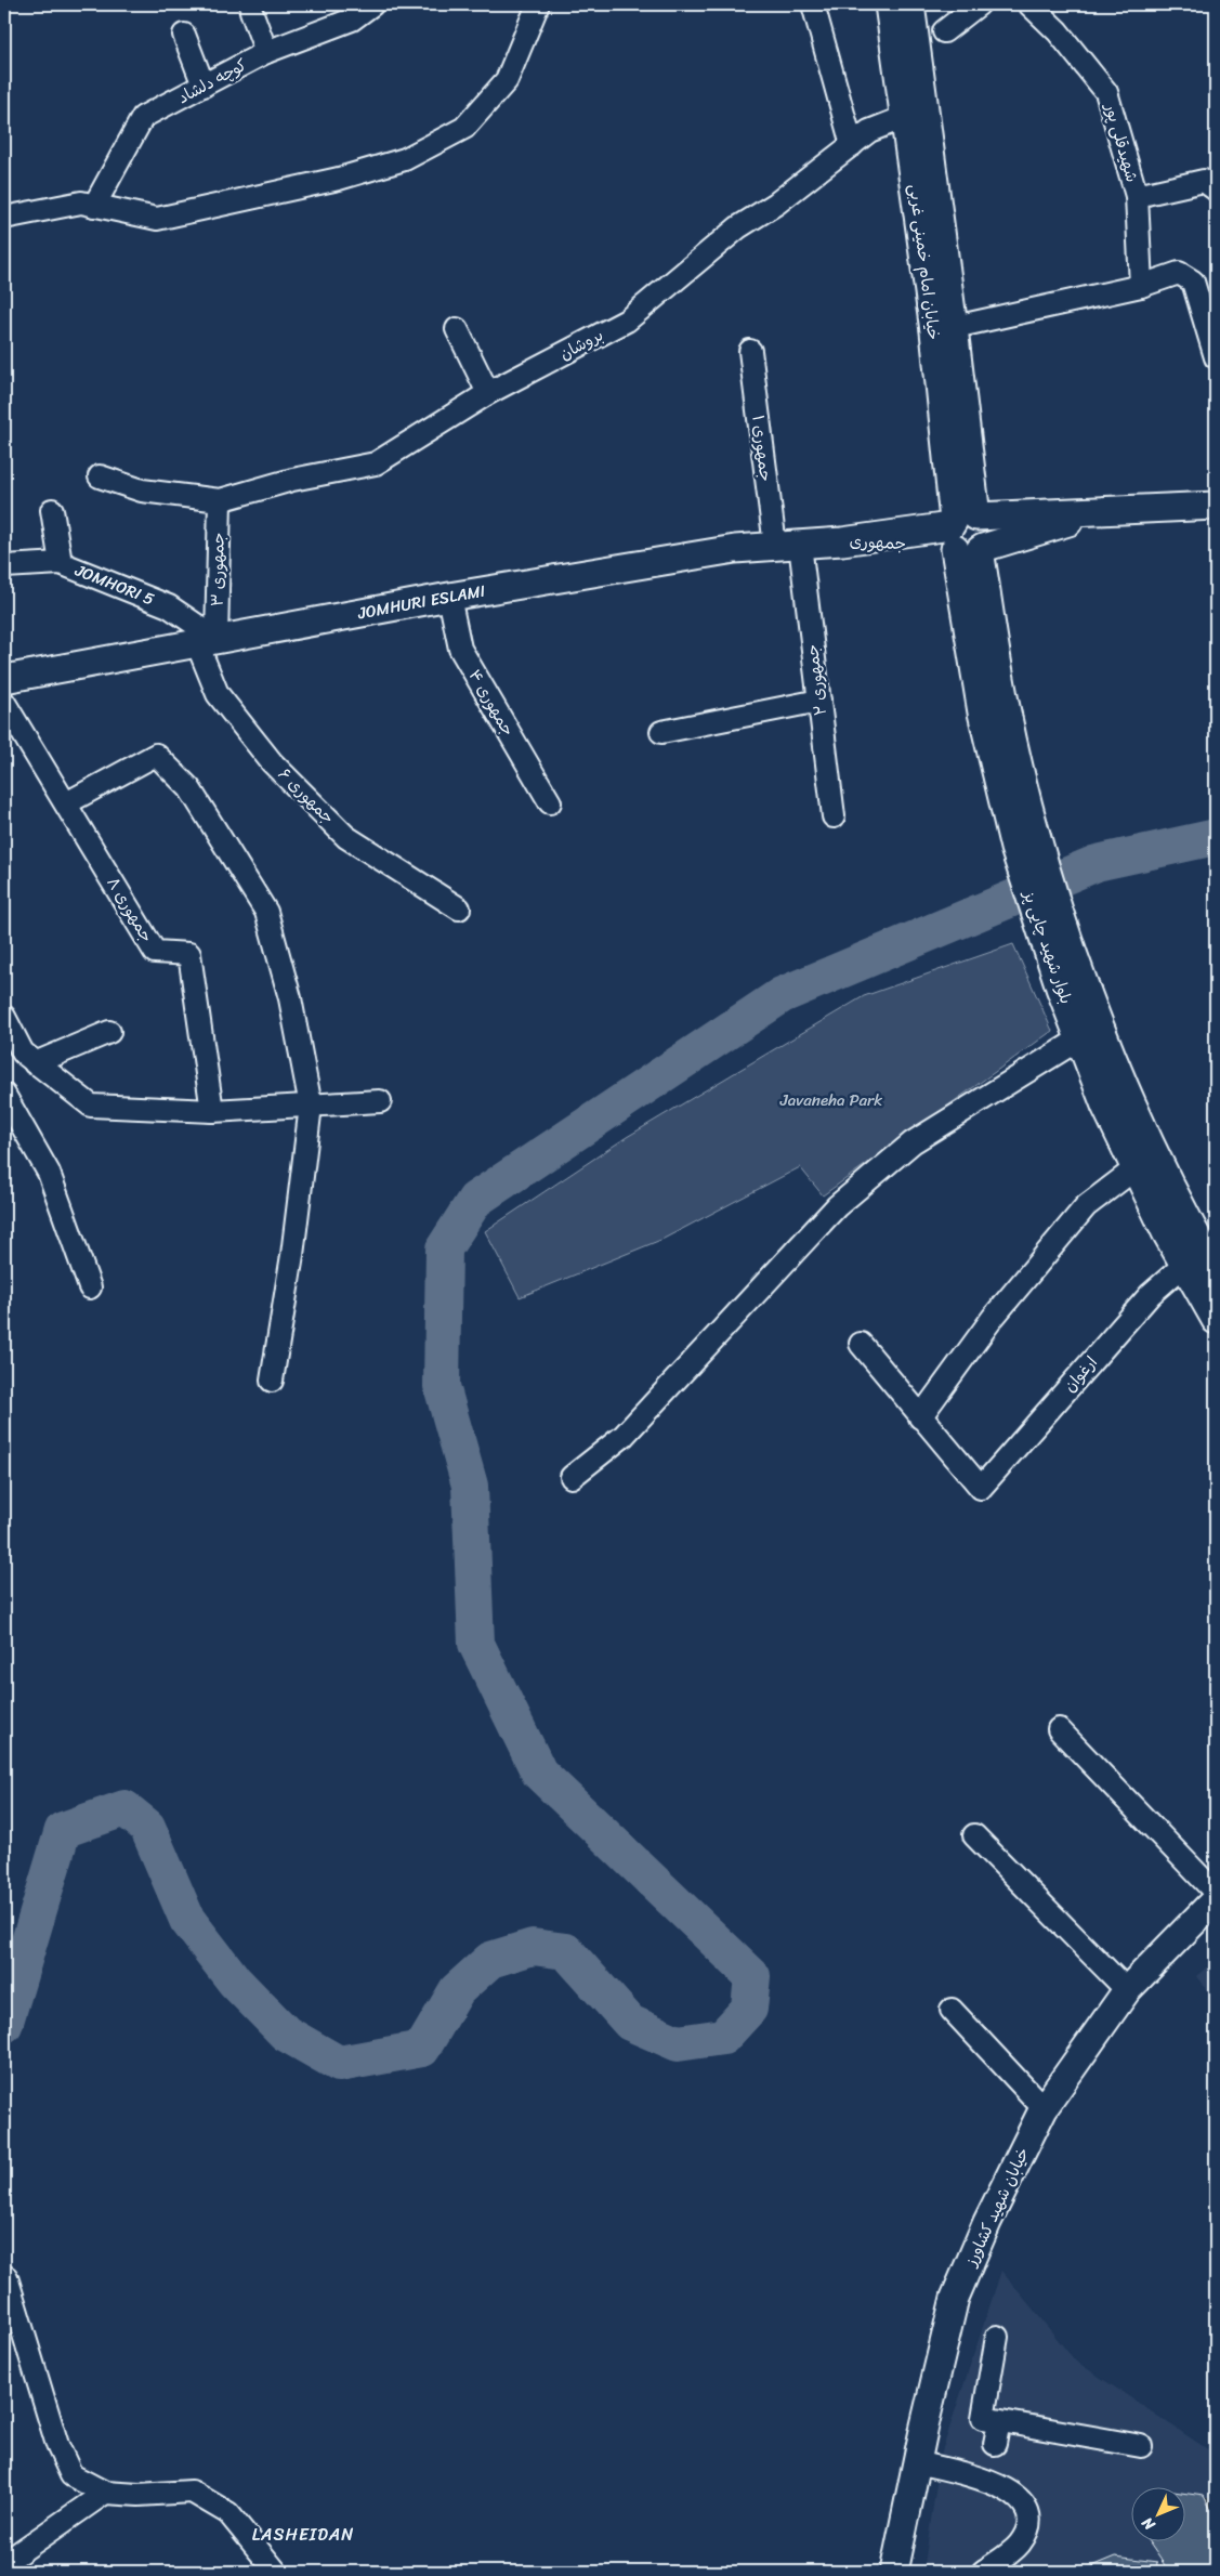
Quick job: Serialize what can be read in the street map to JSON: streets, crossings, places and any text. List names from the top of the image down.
{
  "streets": {
    "main road": [
      "خیابان امام خمینی غربی",
      "جمهوری",
      "JOMHURI ESLAMI",
      "بلوار شهید چایی پز",
      "خیابان شهید کشاورز"
    ],
    "street": [
      "کوچه دلشاد",
      "شهیدقلی پور",
      "بروشان",
      "جمهوری ۱",
      "جمهوری ۳",
      "JOMHORI 5",
      "جمهوری ۲",
      "جمهوری ۴",
      "جمهوری ۶",
      "جمهوری ۸",
      "ارغوان"
    ]
  },
  "crossings": [
    ["خیابان امام خمینی غربی", "بروشان"],
    ["خیابان امام خمینی غربی", "جمهوری"],
    ["خیابان امام خمینی غربی", "بلوار شهید چایی پز"],
    ["بروشان", "جمهوری ۳"],
    ["جمهوری ۱", "JOMHURI ESLAMI"],
    ["جمهوری ۱", "جمهوری ۲"],
    ["جمهوری", "JOMHURI ESLAMI"],
    ["جمهوری", "بلوار شهید چایی پز"],
    ["جمهوری ۳", "JOMHORI 5"],
    ["جمهوری ۳", "JOMHURI ESLAMI"],
    ["جمهوری ۳", "جمهوری ۶"],
    ["JOMHORI 5", "JOMHURI ESLAMI"],
    ["JOMHORI 5", "جمهوری ۶"],
    ["JOMHURI ESLAMI", "جمهوری ۲"],
    ["JOMHURI ESLAMI", "جمهوری ۴"],
    ["JOMHURI ESLAMI", "جمهوری ۶"],
    ["بلوار شهید چایی پز", "ارغوان"]
  ],
  "districts": ["LASHEIDAN"],
  "parks": ["Javaneha Park"],
  "north": "bottom left"
}
